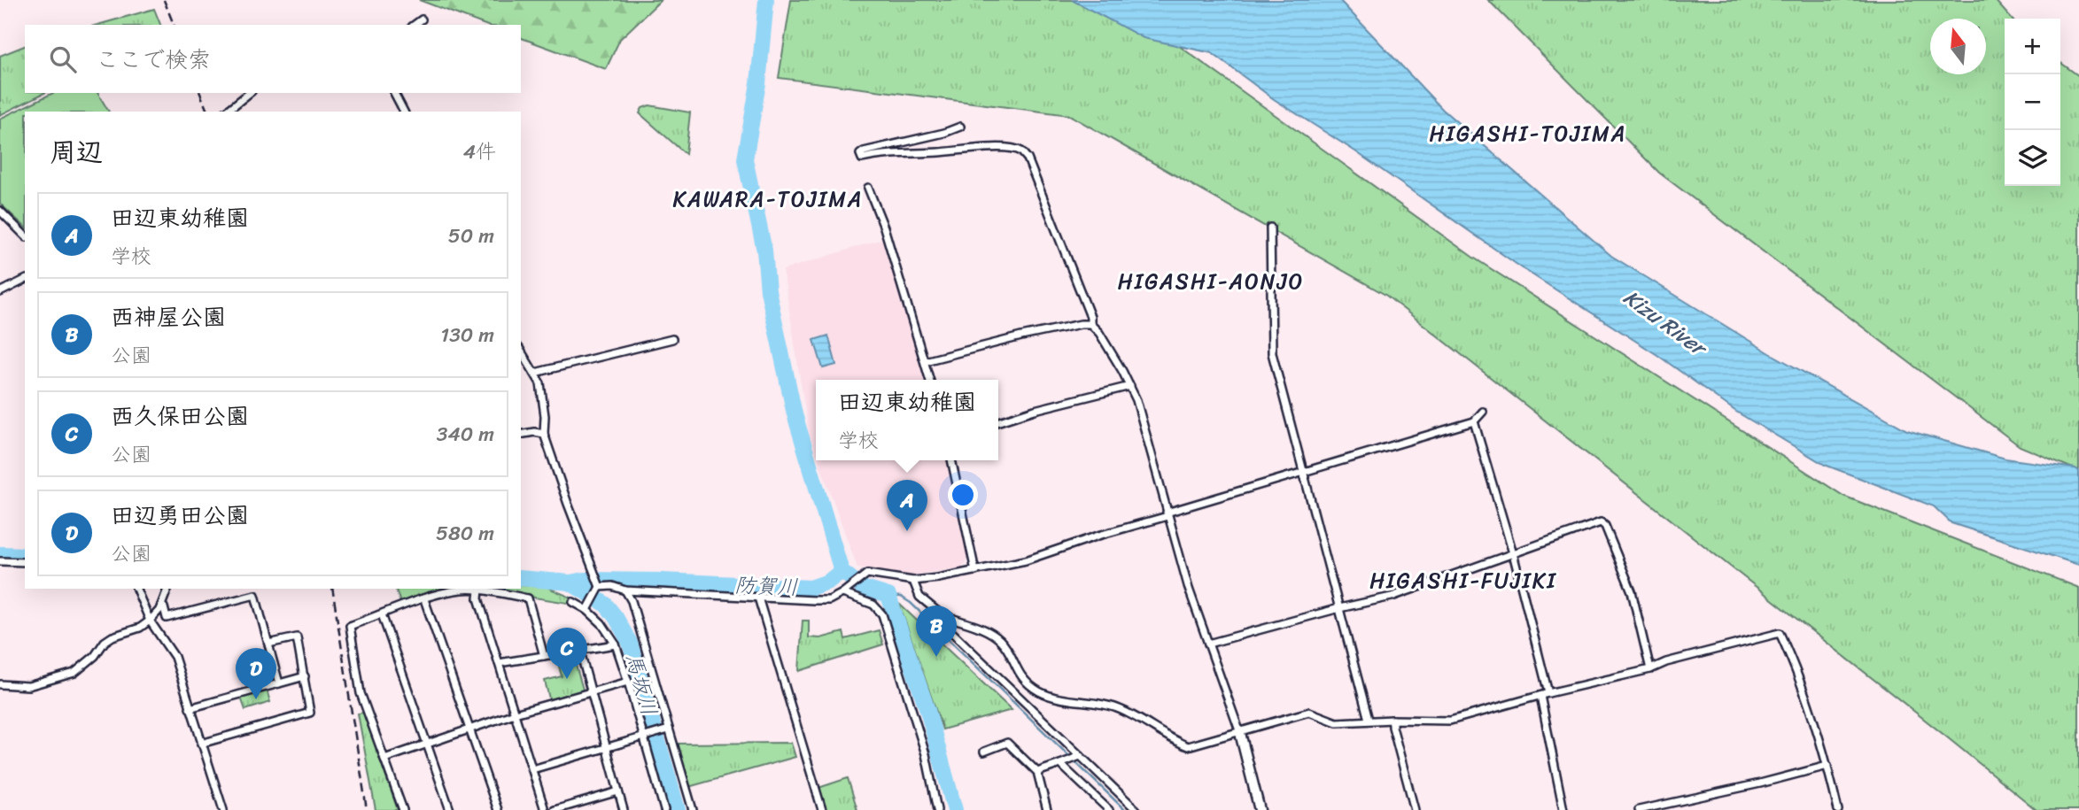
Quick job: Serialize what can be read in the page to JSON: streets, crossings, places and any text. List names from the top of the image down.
{
  "districts": [
    "HIGASHI-TOJIMA",
    "KAWARA-TOJIMA",
    "HIGASHI-AONJO",
    "HIGASHI-FUJIKI"
  ],
  "water": ["Kizu River", "防賀川", "馬坂川"],
  "north": "top",
  "page": {
    "map_buttons": ["+", "−"],
    "search": "ここで検索",
    "heading": ["周辺", "4件"],
    "list": [
      {
        "mark": "A",
        "name": "田辺東幼稚園",
        "note": "学校",
        "value": "50 m"
      },
      {
        "mark": "B",
        "name": "西神屋公園",
        "note": "公園",
        "value": "130 m"
      },
      {
        "mark": "C",
        "name": "西久保田公園",
        "note": "公園",
        "value": "340 m"
      },
      {
        "mark": "D",
        "name": "田辺勇田公園",
        "note": "公園",
        "value": "580 m"
      }
    ],
    "popup": ["田辺東幼稚園", "学校"],
    "pins": [
      "A",
      "B",
      "C",
      "D"
    ]
  }
}
